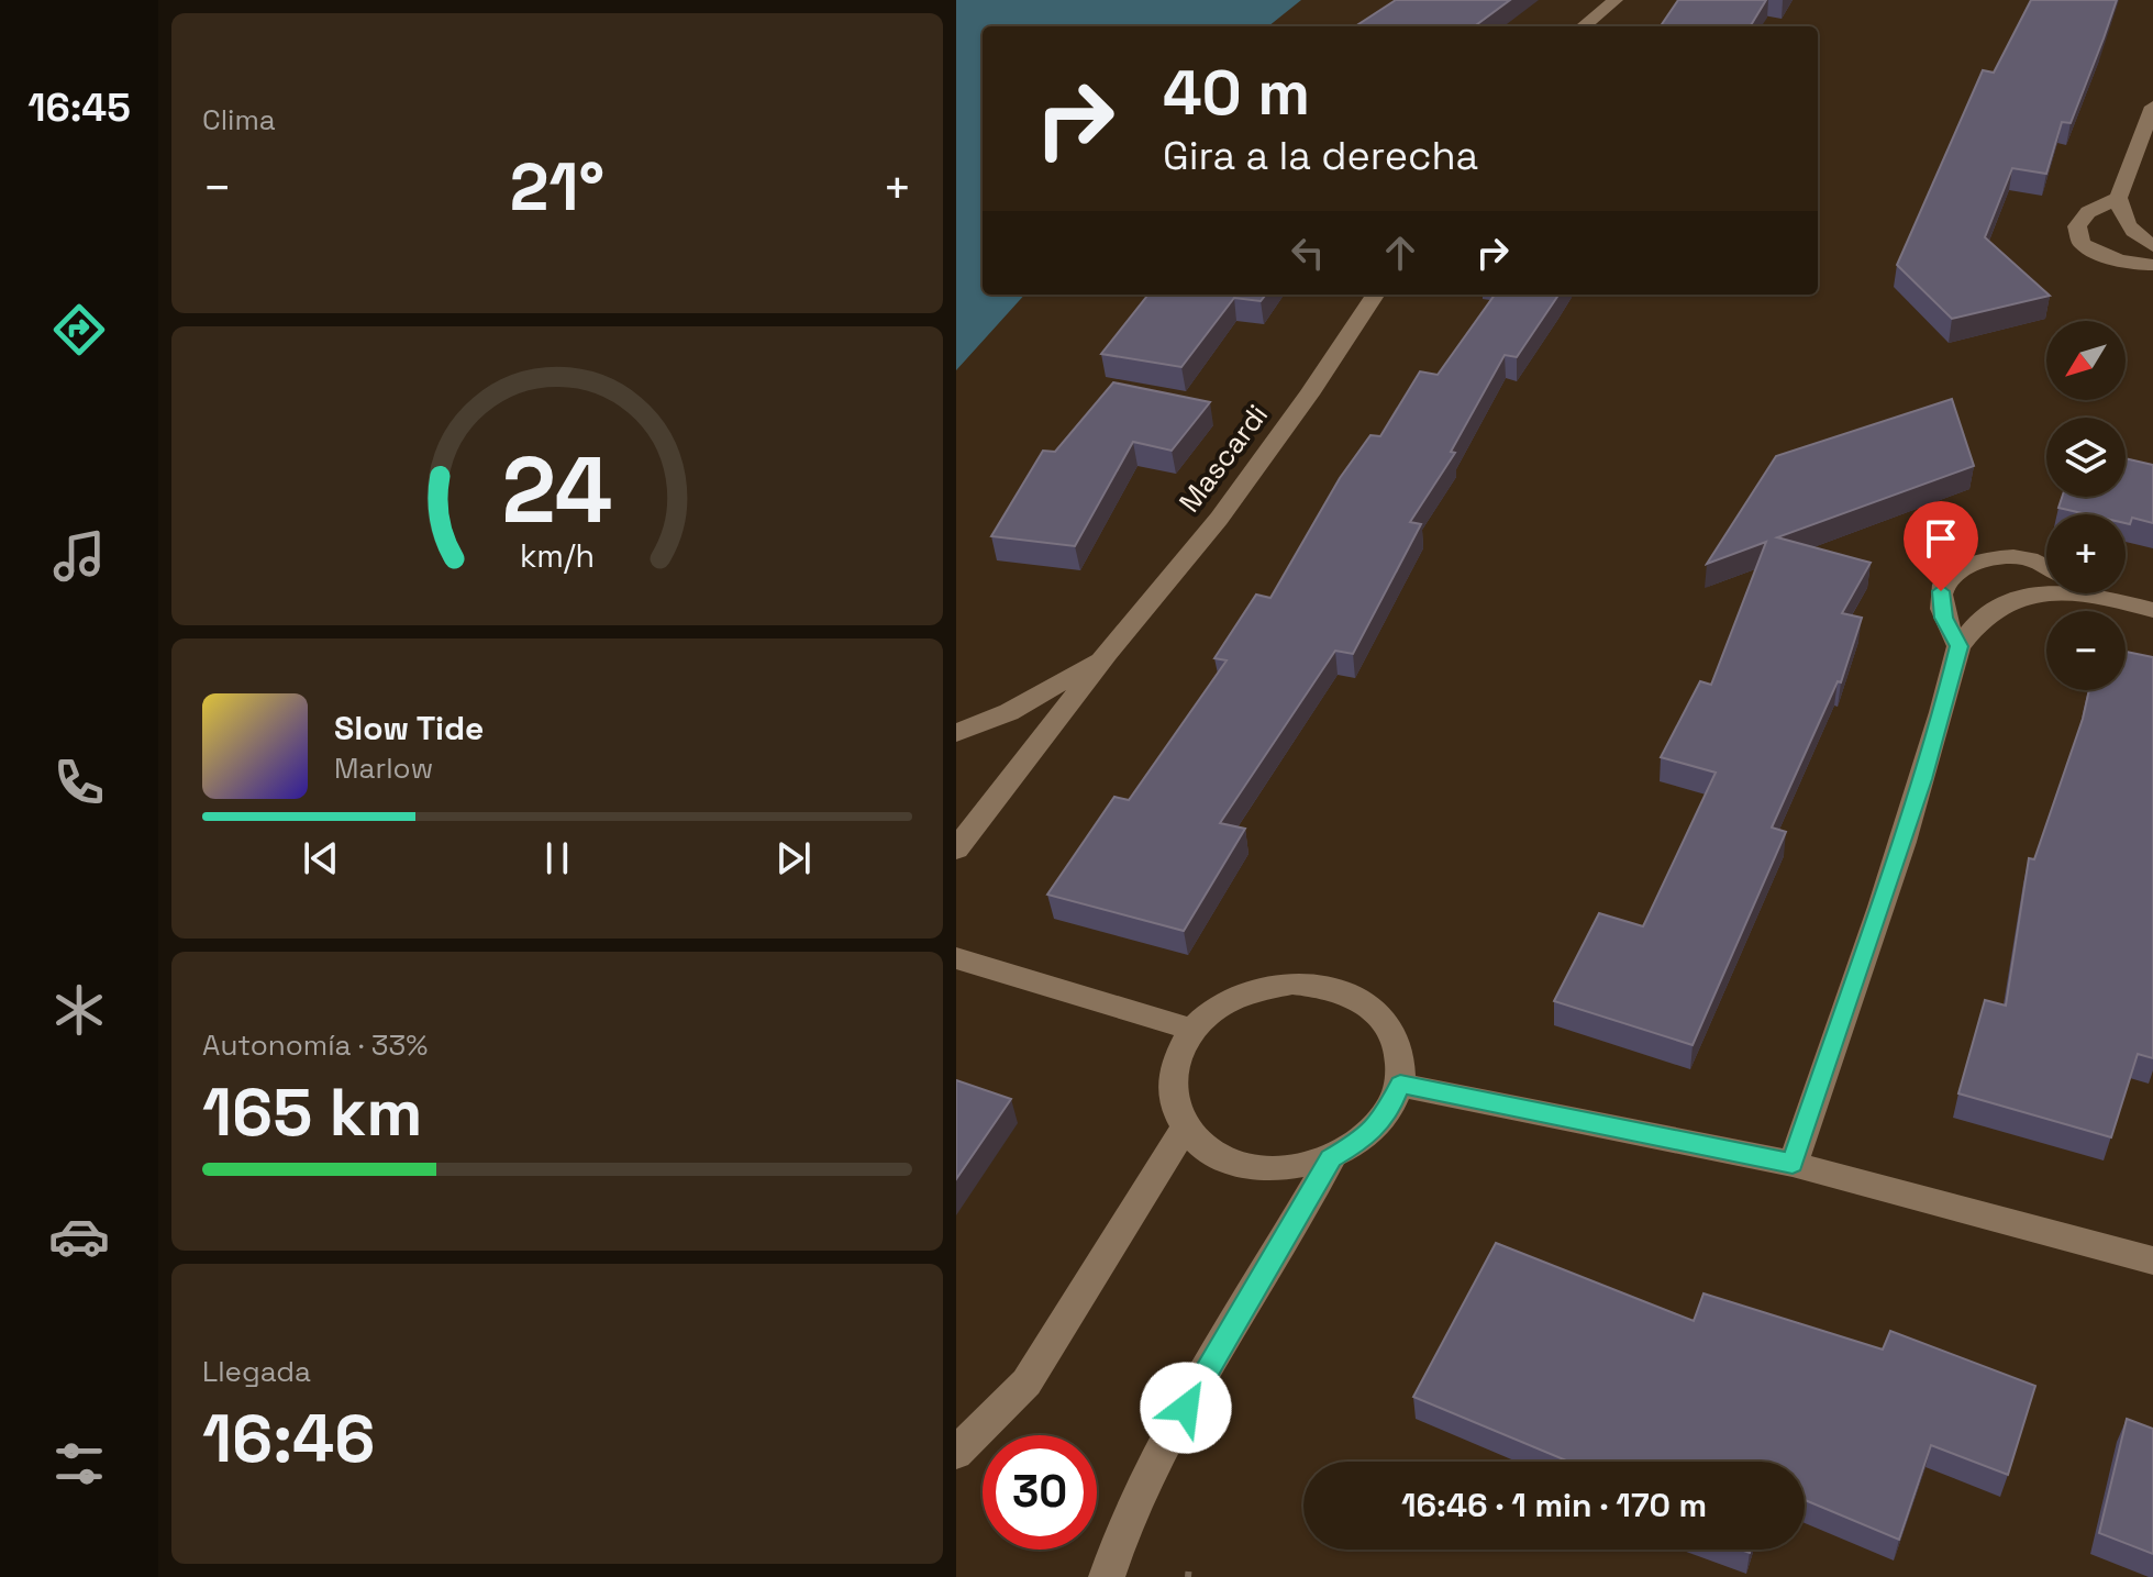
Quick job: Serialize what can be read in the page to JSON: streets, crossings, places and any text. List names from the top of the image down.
{
  "streets": {
    "street": ["Mascardi"]
  },
  "north": "bottom left",
  "page": {
    "tabs": "16:45",
    "tile": [
      "Clima",
      ["Autonomía · 33%", "165 km"],
      ["Llegada", "16:46"]
    ],
    "turn": ["40 m", "Gira a la derecha"],
    "heat": ["−", "21°", "+"],
    "map_buttons": ["+", "−"],
    "song": ["Slow Tide", "Marlow"],
    "limit": "30",
    "trip": "16:46 · 1 min · 170 m",
    "gauge": ["24", "km/h"]
  }
}
